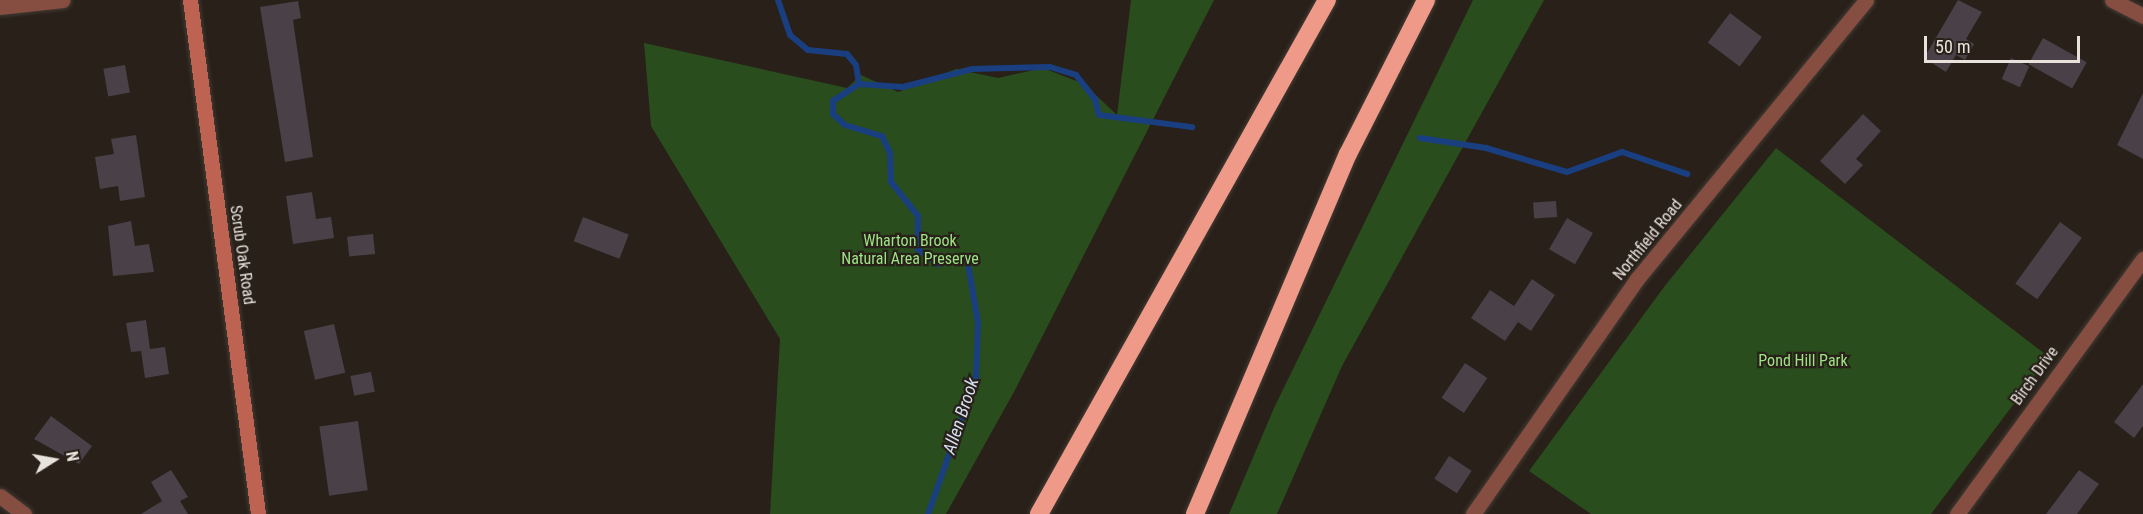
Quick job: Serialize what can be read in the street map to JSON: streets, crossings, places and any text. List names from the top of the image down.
{
  "streets": {
    "main road": ["Scrub Oak Road"],
    "street": ["Northfield Road", "Birch Drive"]
  },
  "water": ["Allen Brook"],
  "parks": ["Wharton Brook Natural Area Preserve", "Pond Hill Park"],
  "scale_bar": "50 m",
  "north": "right"
}
